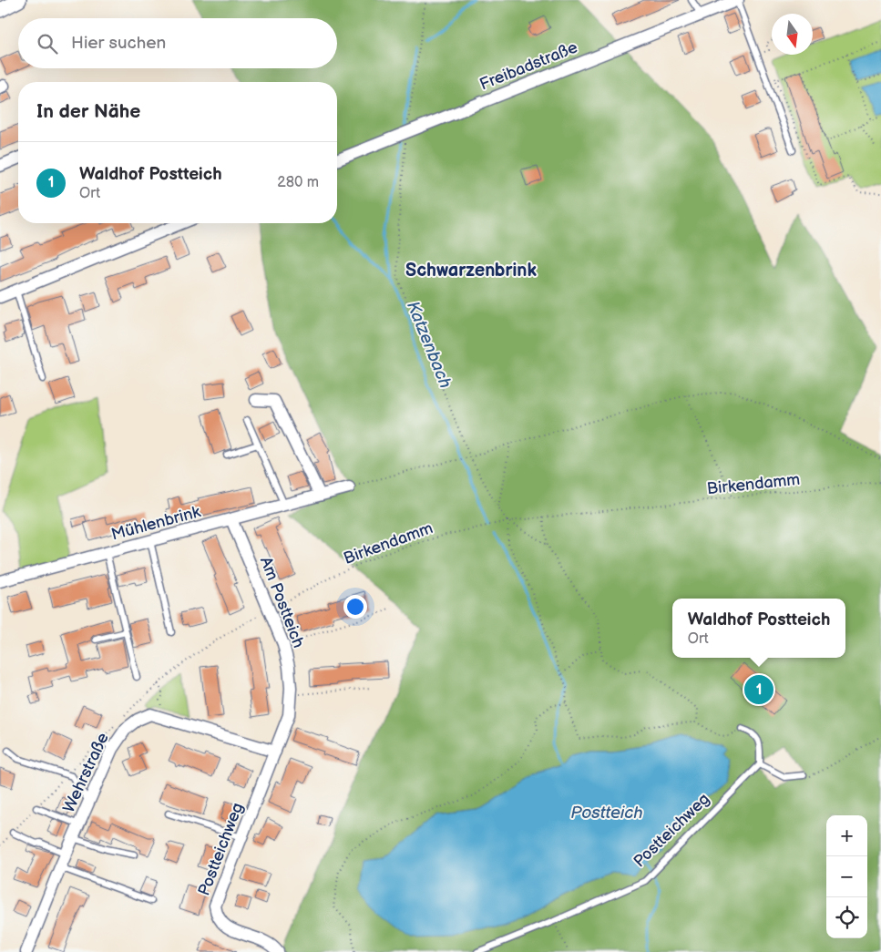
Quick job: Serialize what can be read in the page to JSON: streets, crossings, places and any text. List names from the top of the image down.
{
  "streets": {
    "street": [
      "Freibadstraße",
      "Mühlenbrink",
      "Am Postteich",
      "Wehrstraße",
      "Postteichweg"
    ],
    "path": ["Birkendamm"]
  },
  "crossings": [
    ["Birkendamm", "Am Postteich"],
    ["Mühlenbrink", "Am Postteich"],
    ["Am Postteich", "Wehrstraße"],
    ["Am Postteich", "Postteichweg"],
    ["Wehrstraße", "Postteichweg"]
  ],
  "districts": ["Schwarzenbrink"],
  "water": ["Katzenbach", "Postteich"],
  "north": "bottom",
  "page": {
    "search": "Hier suchen",
    "heading": "In der Nähe",
    "list": [
      {
        "mark": "1",
        "name": "Waldhof Postteich",
        "note": "Ort",
        "value": "280 m"
      }
    ],
    "popup": ["Waldhof Postteich", "Ort"],
    "pins": "1",
    "map_buttons": ["+", "−"]
  }
}
